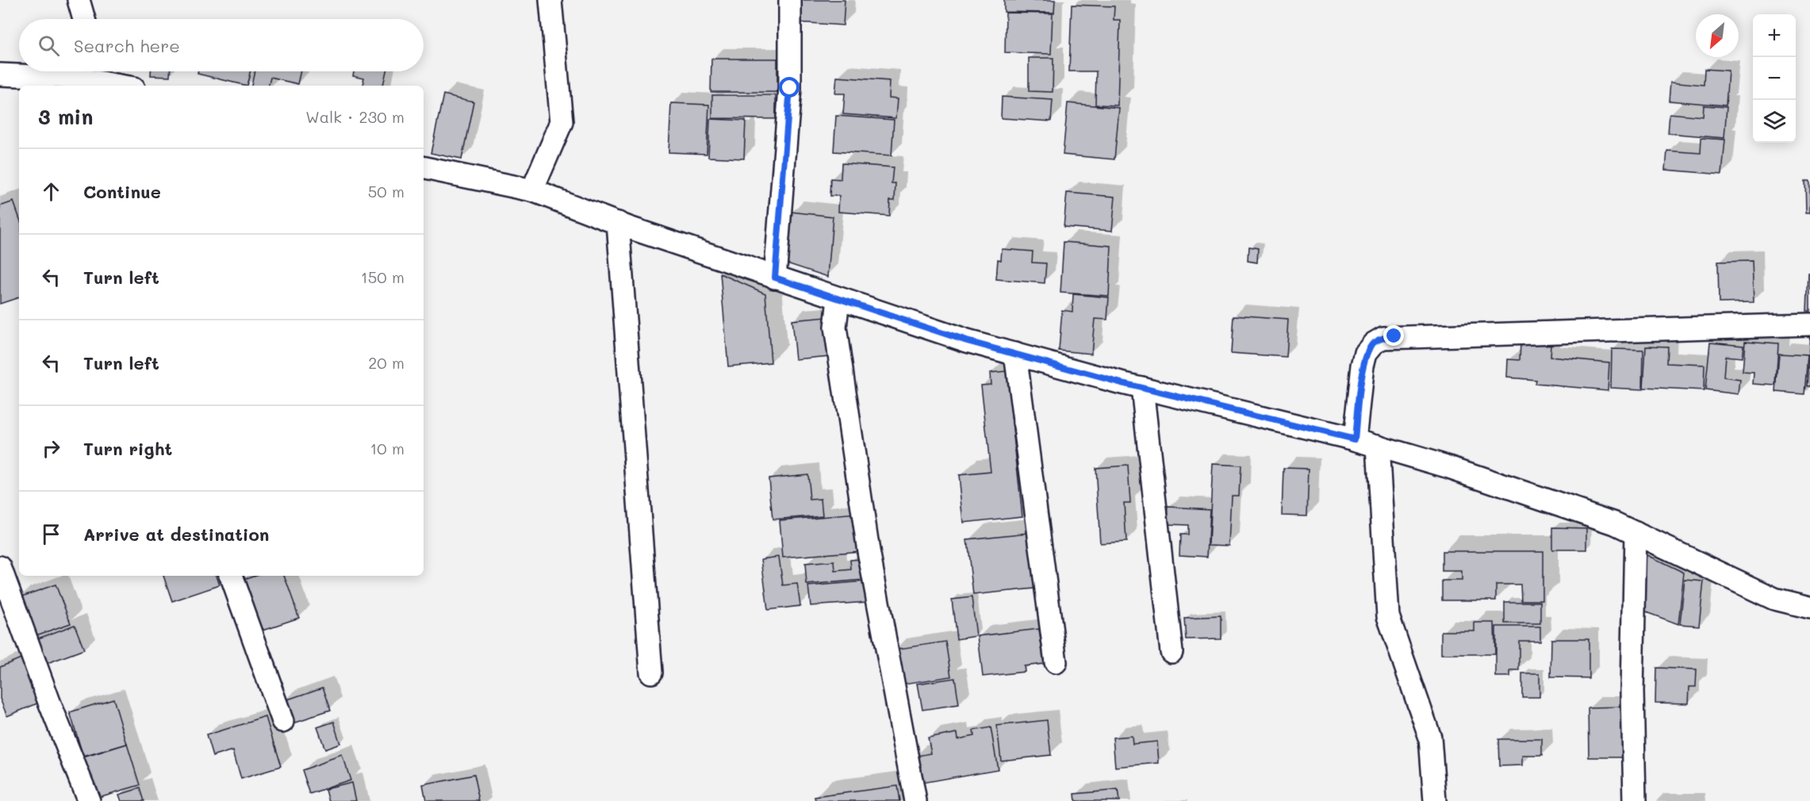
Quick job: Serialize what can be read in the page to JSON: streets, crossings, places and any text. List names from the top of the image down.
{
  "north": "bottom left",
  "page": {
    "map_buttons": ["+", "−"],
    "search": "Search here",
    "heading": ["3 min", "Walk · 230 m"],
    "list": [
      ["Continue", "50 m"],
      ["Turn left", "150 m"],
      ["Turn left", "20 m"],
      ["Turn right", "10 m"],
      "Arrive at destination"
    ]
  }
}
